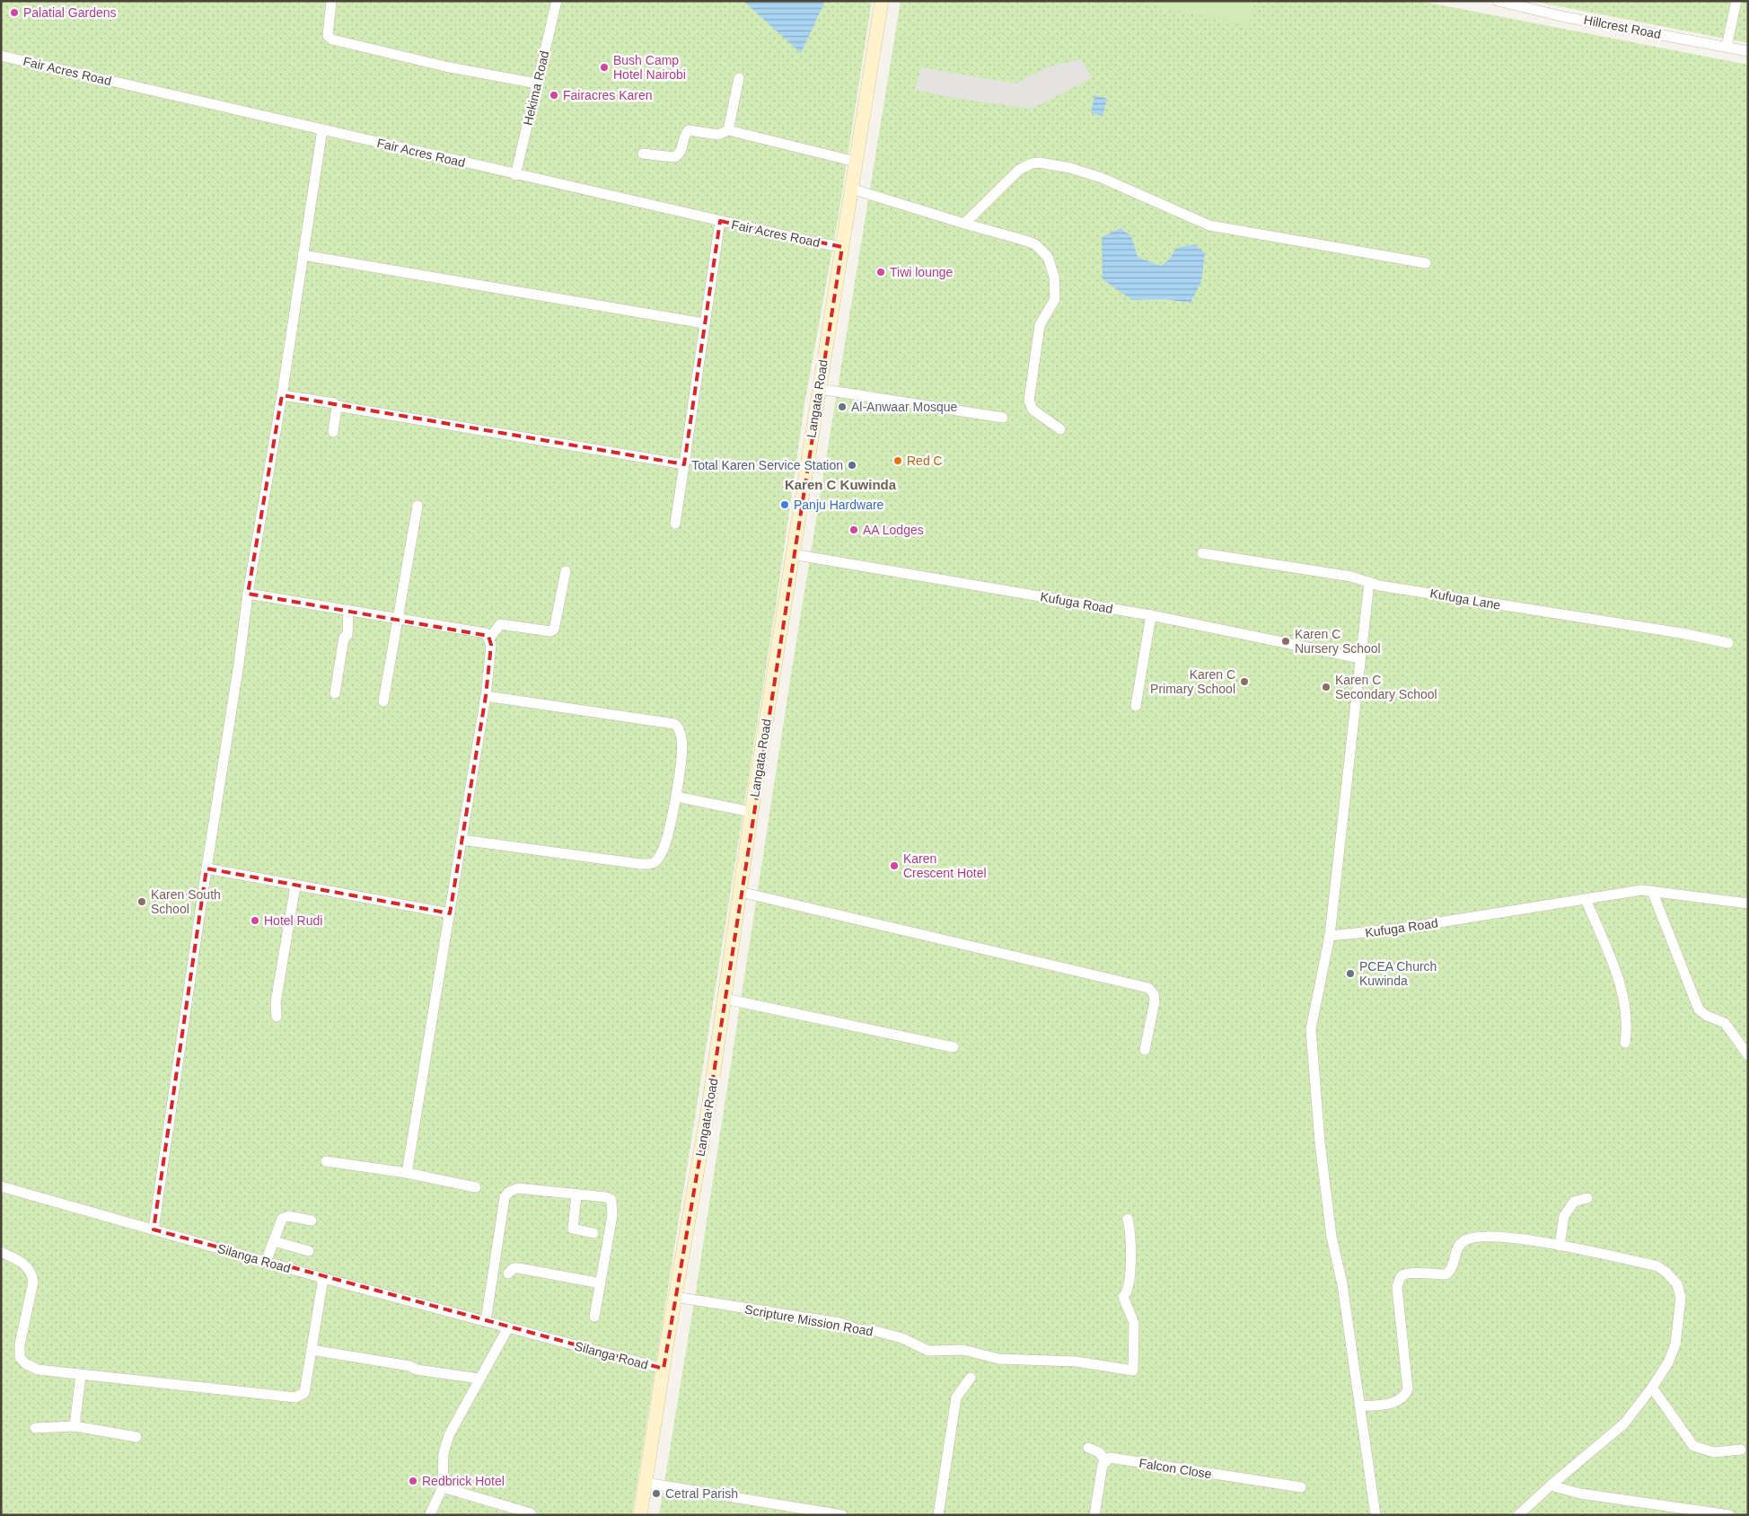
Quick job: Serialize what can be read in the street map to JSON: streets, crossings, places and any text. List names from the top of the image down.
{
  "streets": {
    "main road": ["Langata Road"],
    "street": [
      "Hillcrest Road",
      "Fair Acres Road",
      "Hekima Road",
      "Kufuga Lane",
      "Kufuga Road",
      "Silanga Road",
      "Scripture Mission Road",
      "Falcon Close"
    ]
  },
  "crossings": [
    ["Fair Acres Road", "Hekima Road"],
    ["Fair Acres Road", "Langata Road"],
    ["Langata Road", "Kufuga Road"],
    ["Langata Road", "Silanga Road"],
    ["Langata Road", "Scripture Mission Road"]
  ],
  "districts": ["Karen C Kuwinda"],
  "places": [
    "Palatial Gardens",
    "Bush Camp Hotel Nairobi",
    "Fairacres Karen",
    "Tiwi lounge",
    "Al-Anwaar Mosque",
    "Red C",
    "Total Karen Service Station",
    "Panju Hardware",
    "AA Lodges",
    "Karen C Nursery School",
    "Karen C Primary School",
    "Karen C Secondary School",
    "Karen Crescent Hotel",
    "Karen South School",
    "Hotel Rudi",
    "PCEA Church Kuwinda",
    "Redbrick Hotel",
    "Cetral Parish"
  ]
}
